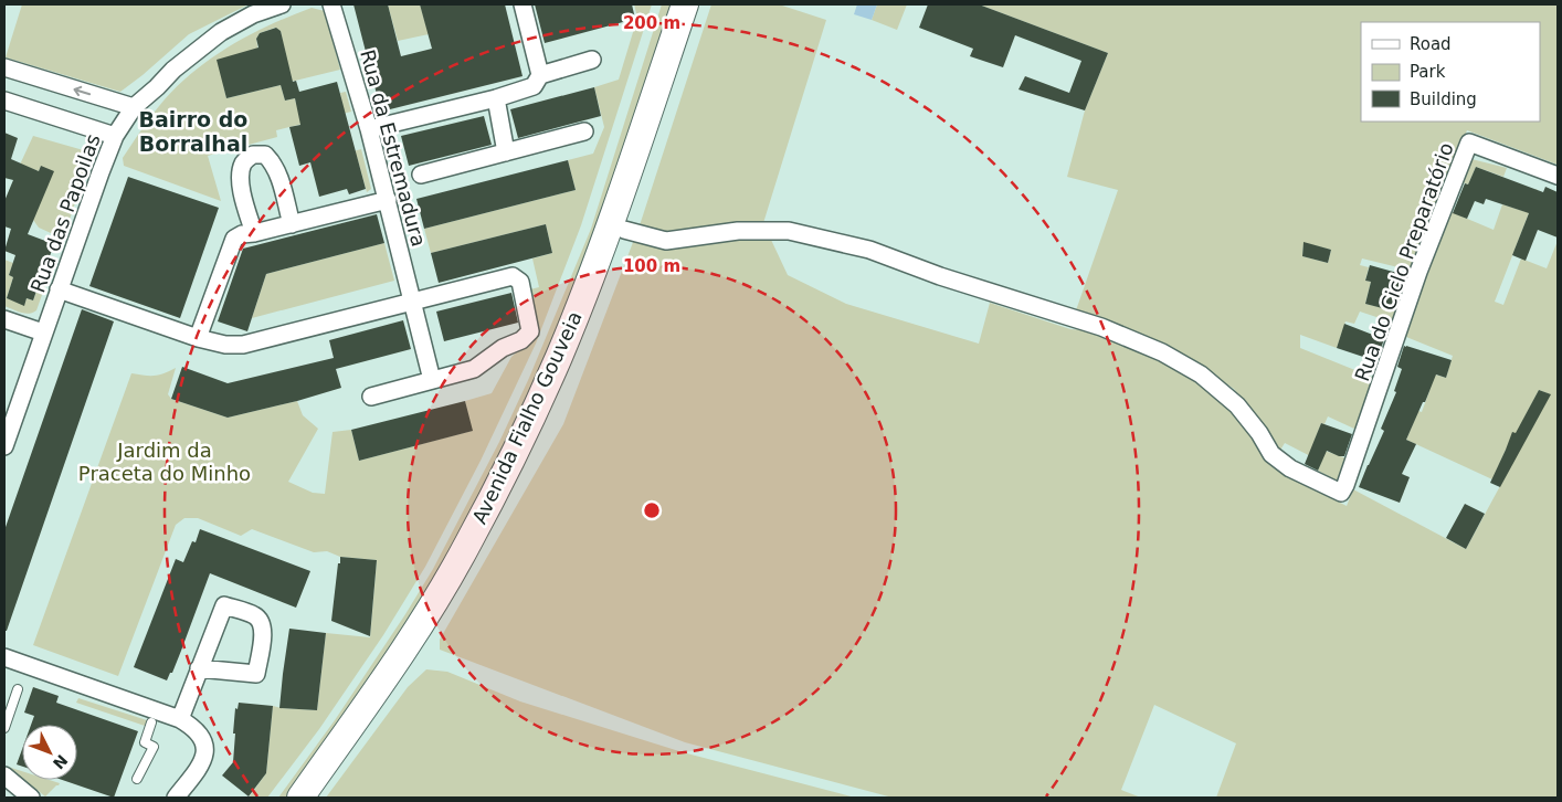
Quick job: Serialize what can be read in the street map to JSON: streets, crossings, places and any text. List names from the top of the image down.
{
  "streets": {
    "main road": ["Avenida Fialho Gouveia"],
    "street": ["Rua da Estremadura", "Rua das Papoilas", "Rua do Ciclo Preparatório"]
  },
  "crossings": [
    ["Rua do Ciclo Preparatório", "Avenida Fialho Gouveia"]
  ],
  "districts": ["Bairro do Borralhal"],
  "parks": ["Jardim da Praceta do Minho"],
  "legend": ["Road", "Park", "Building"],
  "north": "bottom right",
  "rings": ["200 m", "100 m"]
}
